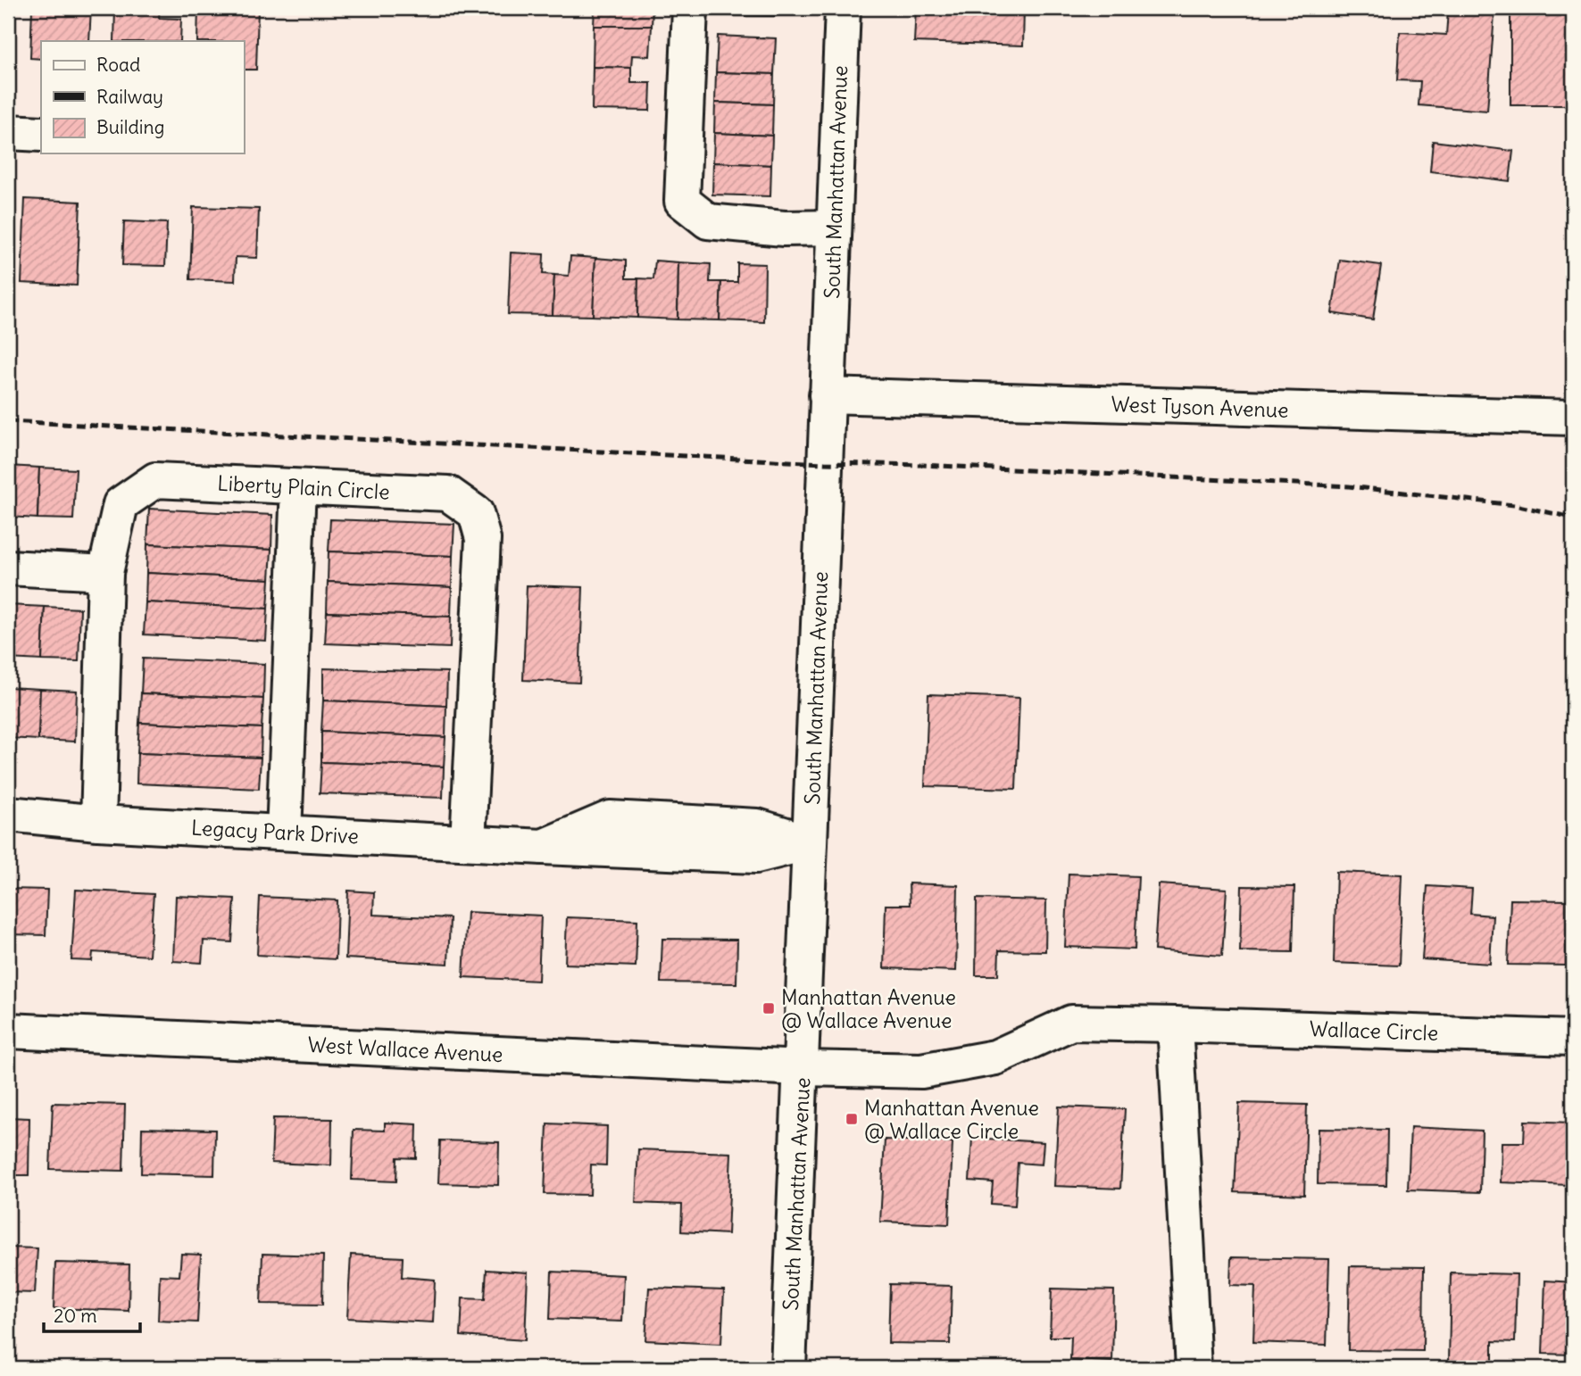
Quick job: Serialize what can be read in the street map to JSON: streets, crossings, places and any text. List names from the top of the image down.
{
  "streets": {
    "street": [
      "South Manhattan Avenue",
      "West Tyson Avenue",
      "Liberty Plain Circle",
      "Legacy Park Drive",
      "Wallace Circle",
      "West Wallace Avenue"
    ]
  },
  "crossings": [
    ["South Manhattan Avenue", "West Tyson Avenue"],
    ["South Manhattan Avenue", "Legacy Park Drive"],
    ["South Manhattan Avenue", "Wallace Circle"],
    ["South Manhattan Avenue", "West Wallace Avenue"],
    ["Liberty Plain Circle", "Legacy Park Drive"],
    ["Wallace Circle", "West Wallace Avenue"]
  ],
  "places": {
    "transit": ["Manhattan Avenue @ Wallace Avenue", "Manhattan Avenue @ Wallace Circle"]
  },
  "legend": ["Road", "Railway", "Building"],
  "scale_bar": "20 m"
}
